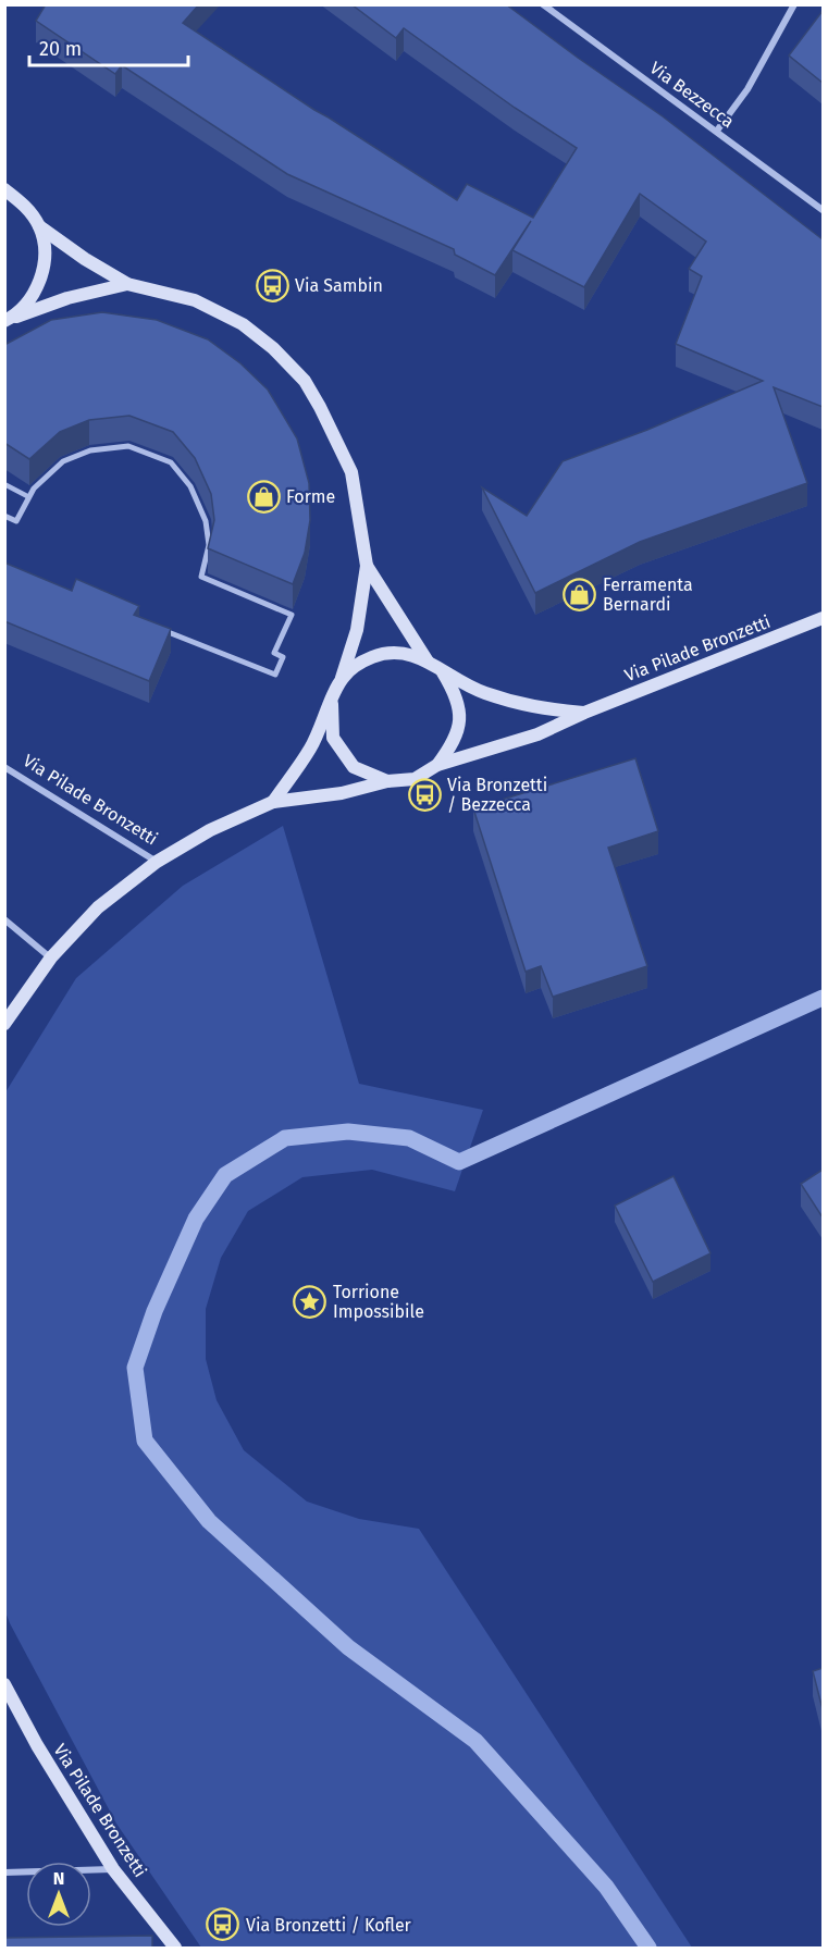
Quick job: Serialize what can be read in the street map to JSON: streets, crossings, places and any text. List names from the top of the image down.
{
  "streets": {
    "main road": ["Via Pilade Bronzetti"],
    "street": ["Via Bezzecca"]
  },
  "places": {
    "bus stop": ["Via Sambin", "Via Bronzetti / Bezzecca", "Via Bronzetti / Kofler"],
    "shop": ["Forme", "Ferramenta Bernardi"],
    "place": ["Torrione Impossibile"]
  },
  "scale_bar": "20 m",
  "north": "top"
}
